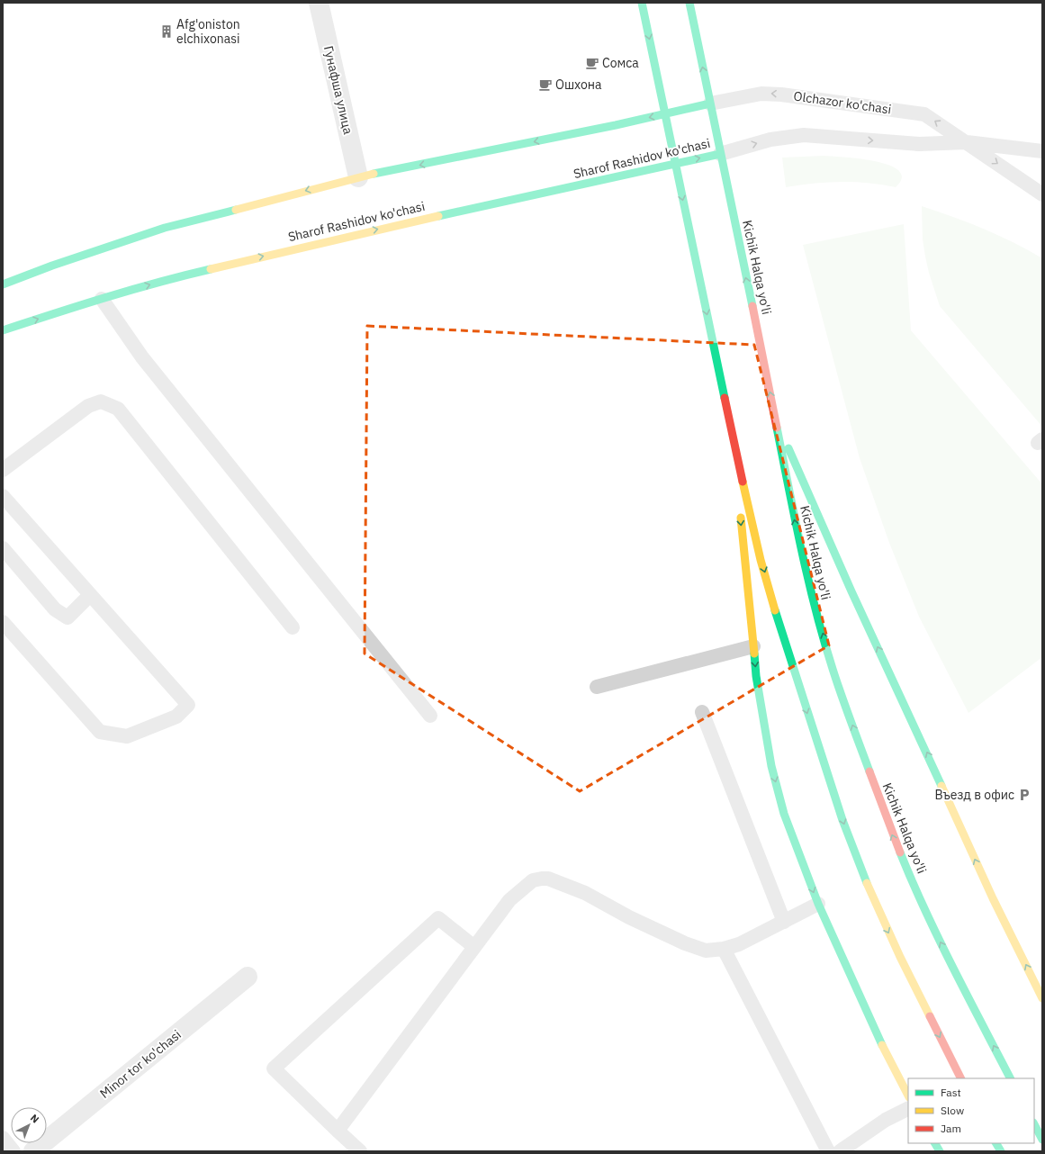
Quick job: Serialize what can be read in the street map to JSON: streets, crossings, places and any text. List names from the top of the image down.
{
  "streets": {
    "main road": ["Sharof Rashidov ko'chasi", "Kichik Halqa yo'li"],
    "street": ["Гунафша улица", "Minor tor ko'chasi"],
    "lane": ["Olchazor ko'chasi"]
  },
  "crossings": [
    ["Olchazor ko'chasi", "Sharof Rashidov ko'chasi"],
    ["Olchazor ko'chasi", "Kichik Halqa yo'li"],
    ["Sharof Rashidov ko'chasi", "Kichik Halqa yo'li"]
  ],
  "places": {
    "building": ["Afg'oniston elchixonasi"],
    "cafe": ["Сомса", "Ошхона"],
    "parking": ["Въезд в офис"]
  },
  "legend": ["Fast", "Slow", "Jam"],
  "north": "top right"
}
